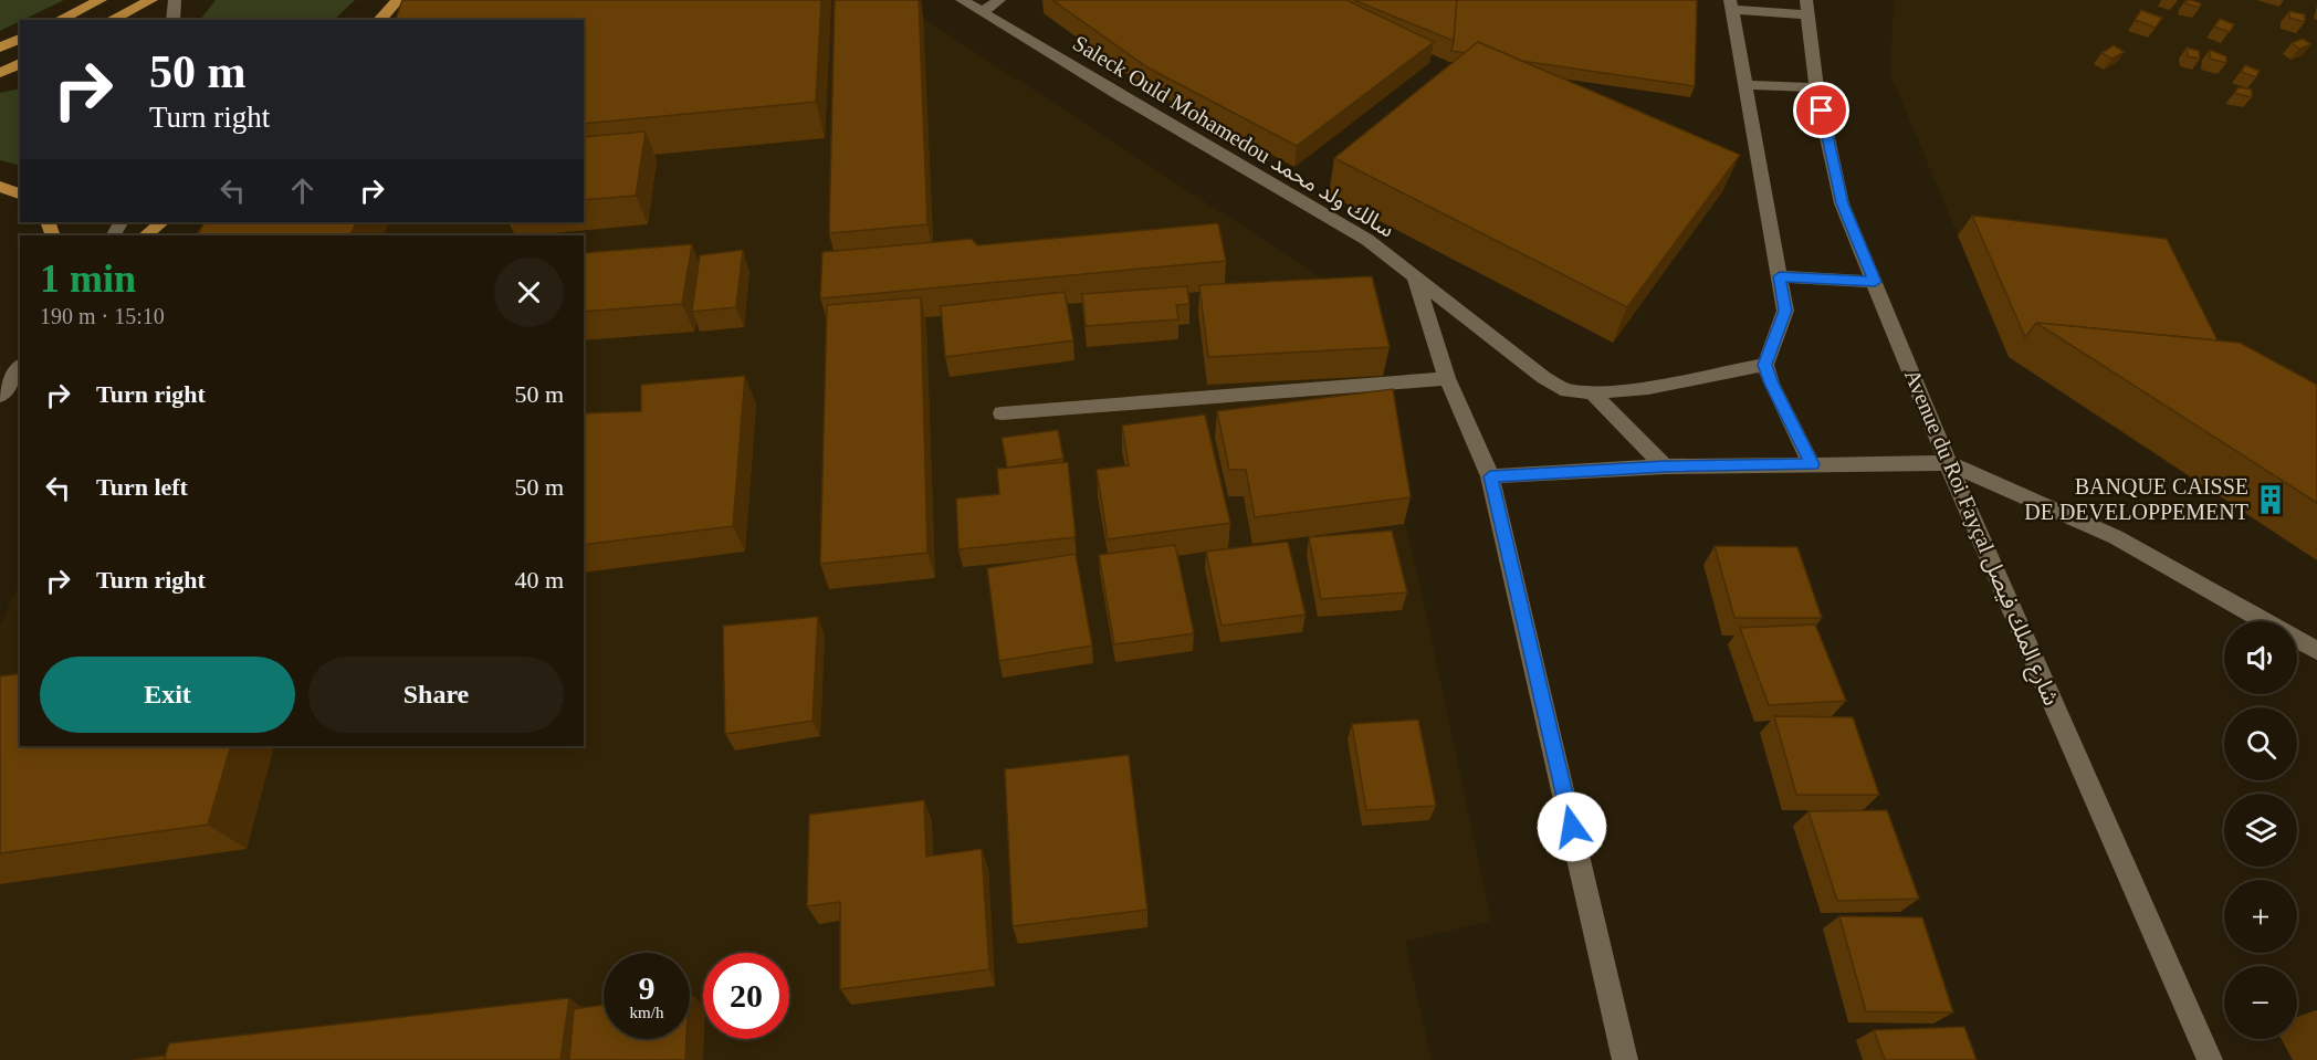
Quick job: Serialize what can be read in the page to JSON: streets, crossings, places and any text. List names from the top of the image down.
{
  "streets": {
    "street": ["Saleck Ould Mohamedou سالك ولد محمد", "Avenue du Roi Fayçal شارع الملك فيصل"]
  },
  "places": {
    "building": ["BANQUE CAISSE DE DEVELOPPEMENT"]
  },
  "page": {
    "turn": ["50 m", "Turn right"],
    "heading": ["1 min", "190 m · 15:10"],
    "list": [
      {
        "name": "Turn right",
        "value": "50 m"
      },
      {
        "name": "Turn left",
        "value": "50 m"
      },
      {
        "name": "Turn right",
        "value": "40 m"
      }
    ],
    "map_buttons": ["+", "−"],
    "buttons": ["Exit", "Share"],
    "speed": "9 km/h",
    "limit": "20"
  }
}
